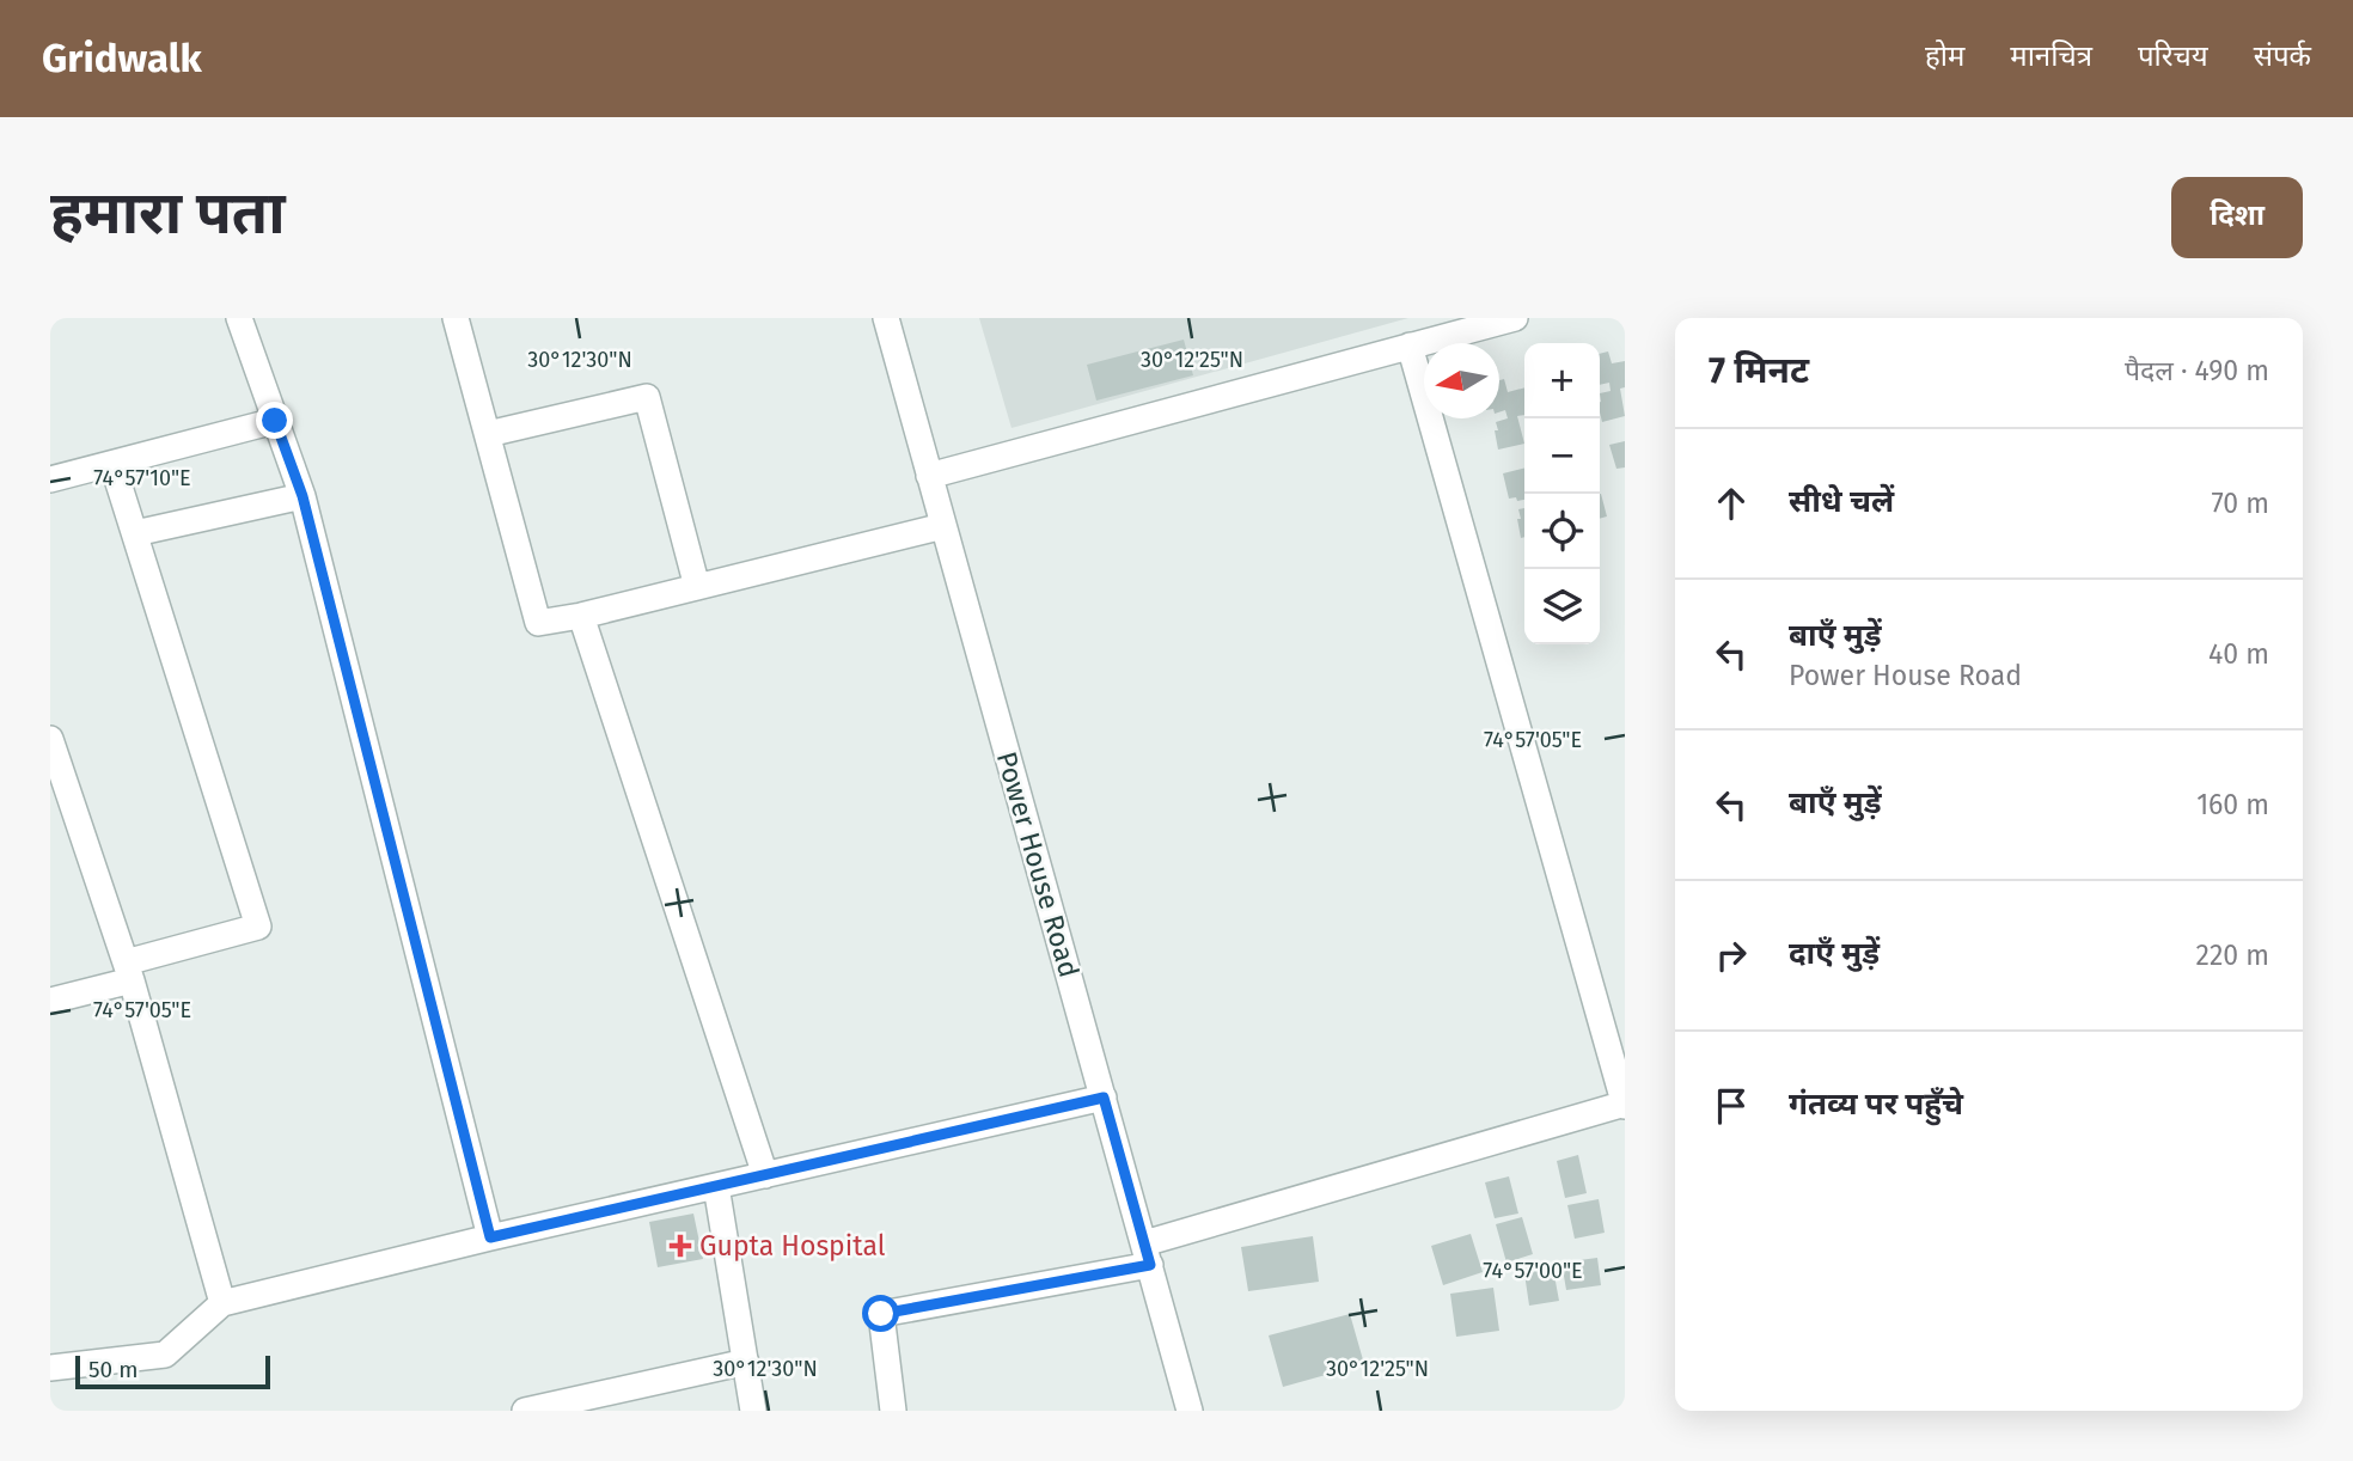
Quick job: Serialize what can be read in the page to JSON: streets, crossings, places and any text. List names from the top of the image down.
{
  "streets": {
    "street": ["Power House Road"]
  },
  "places": {
    "health": ["Gupta Hospital"]
  },
  "scale_bar": "50 m",
  "north": "left",
  "page": {
    "header": "Gridwalk",
    "nav": [
      "होम",
      "मानचित्र",
      "परिचय",
      "संपर्क"
    ],
    "buttons": "दिशा",
    "title": "हमारा पता",
    "heading": ["7 मिनट", "पैदल · 490 m"],
    "map_buttons": ["+", "−"],
    "list": [
      ["सीधे चलें", "70 m"],
      ["बाएँ मुड़ें", "Power House Road", "40 m"],
      ["बाएँ मुड़ें", "160 m"],
      ["दाएँ मुड़ें", "220 m"],
      "गंतव्य पर पहुँचे"
    ],
    "scale": "50 m"
  },
  "coordinates": [
    "30°12'30\"N",
    "30°12'25\"N",
    "74°57'10\"E",
    "74°57'05\"E",
    "74°57'00\"E"
  ]
}
